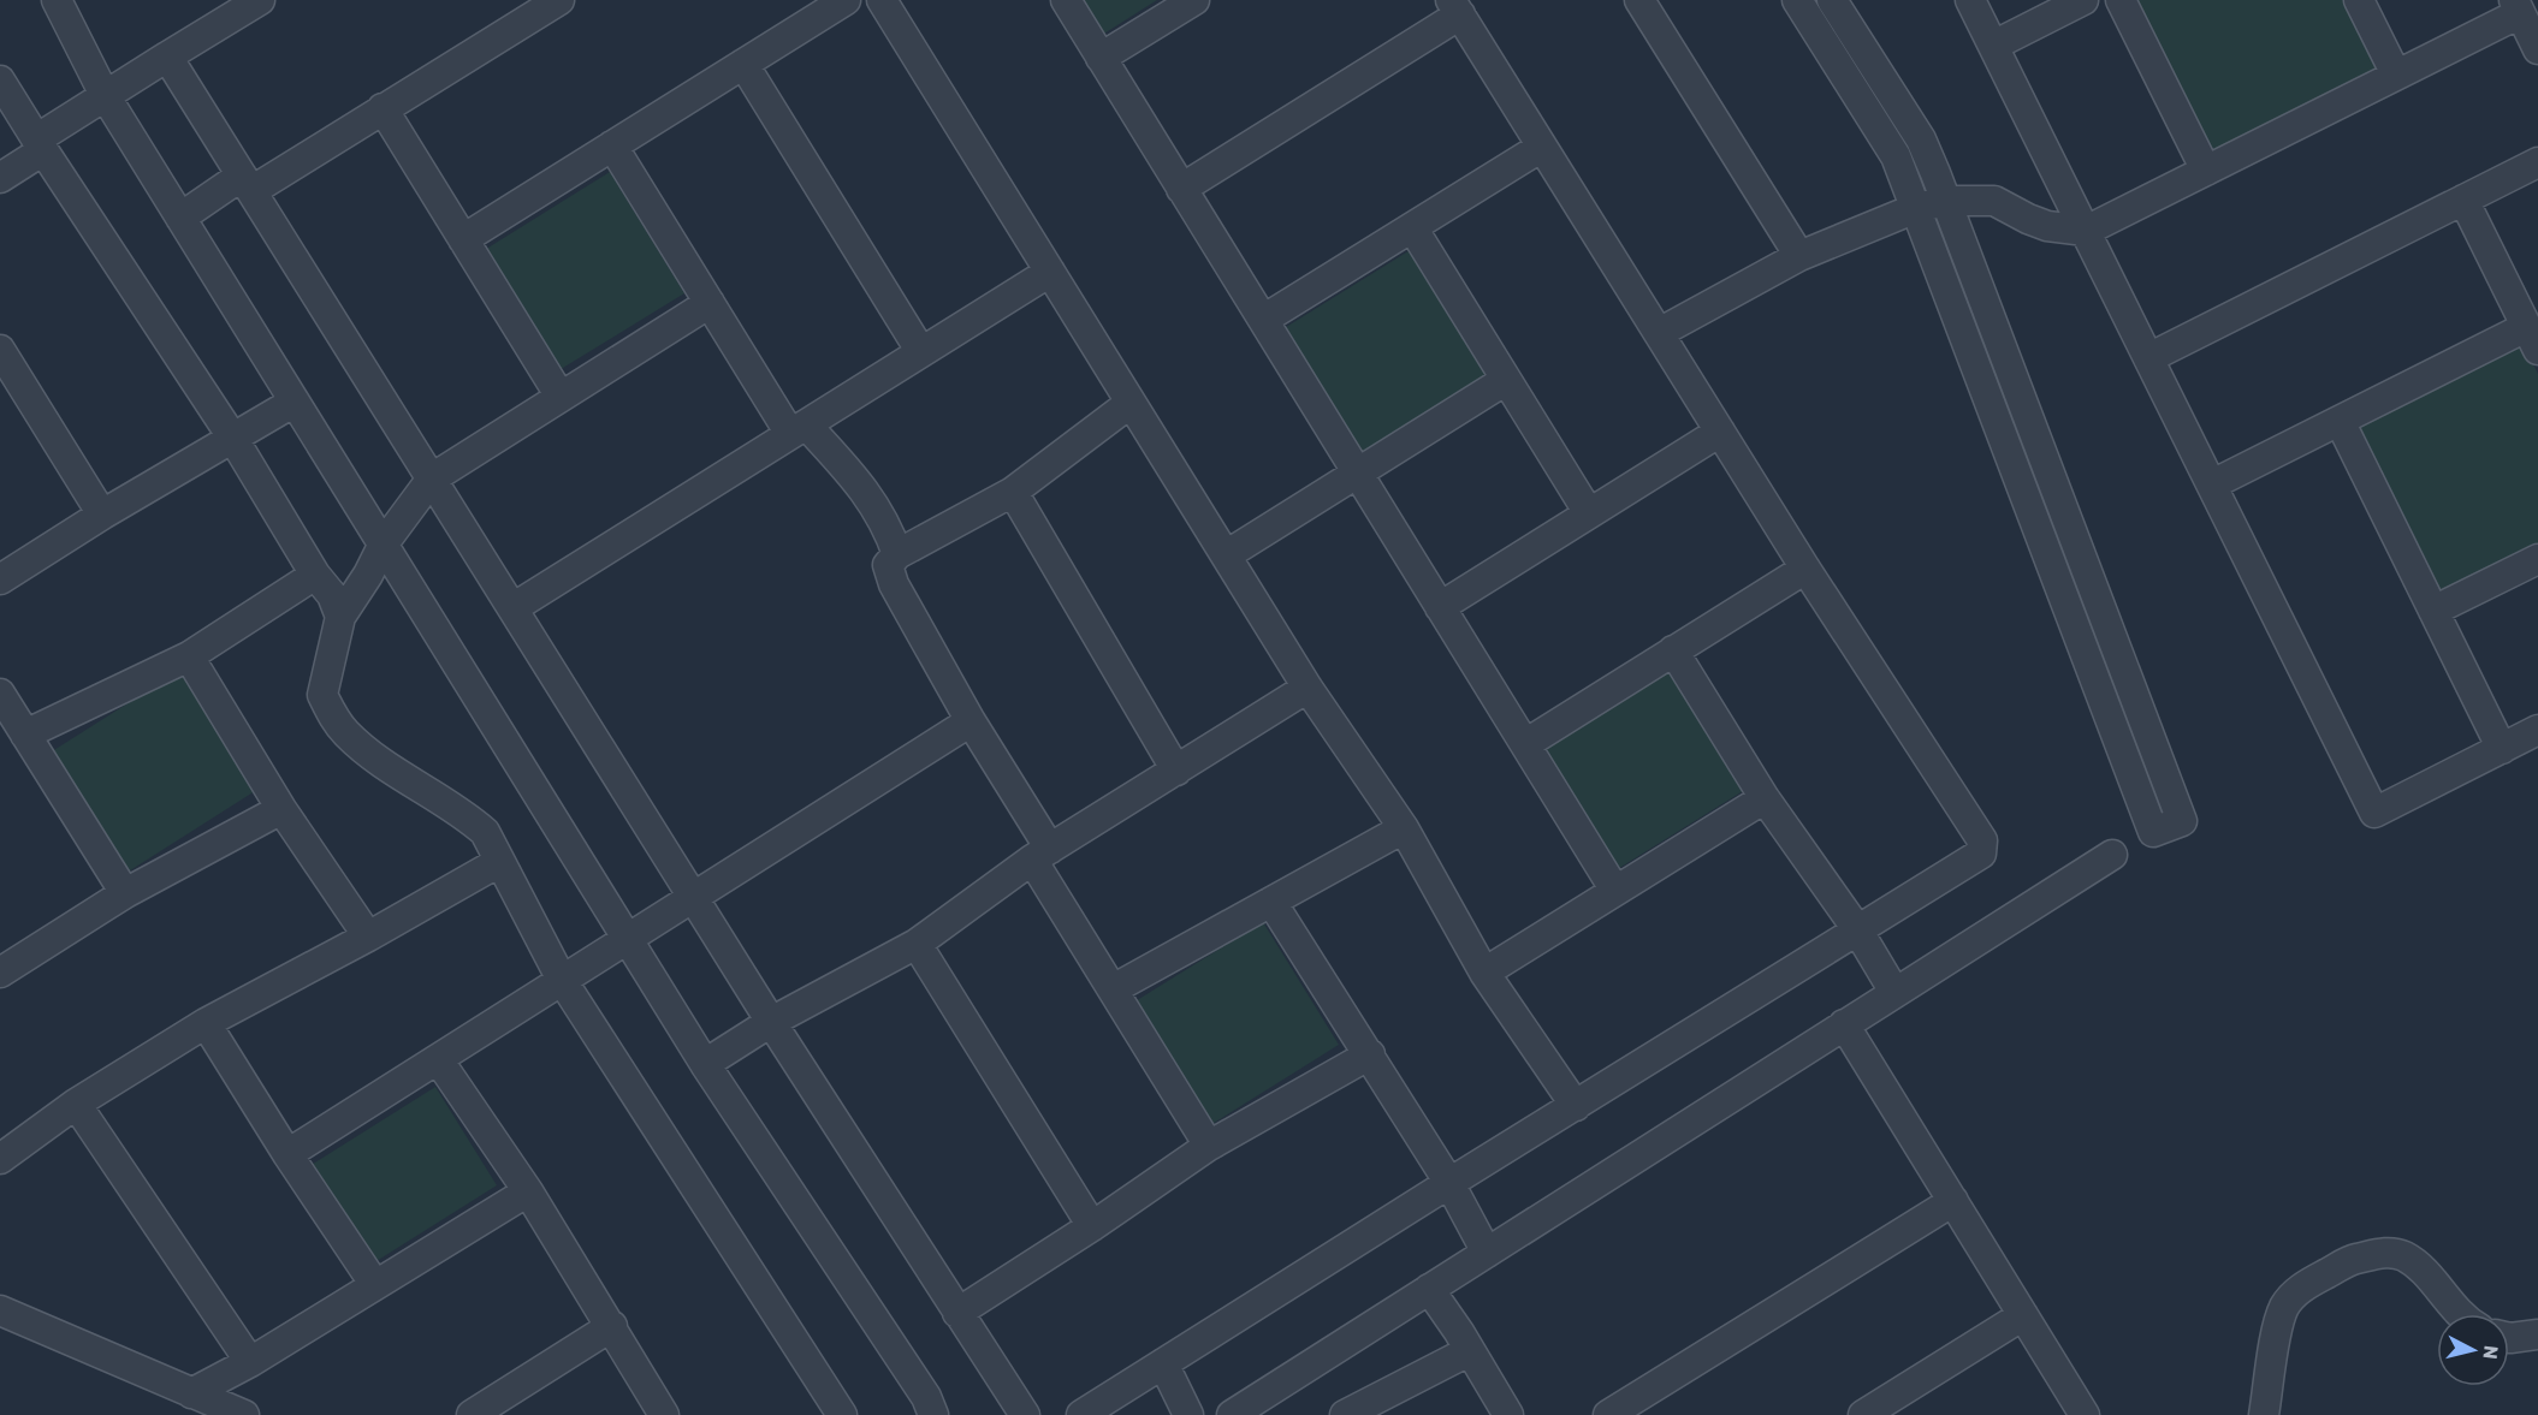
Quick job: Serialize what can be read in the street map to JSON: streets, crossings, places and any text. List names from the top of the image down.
{
  "north": "right"
}
